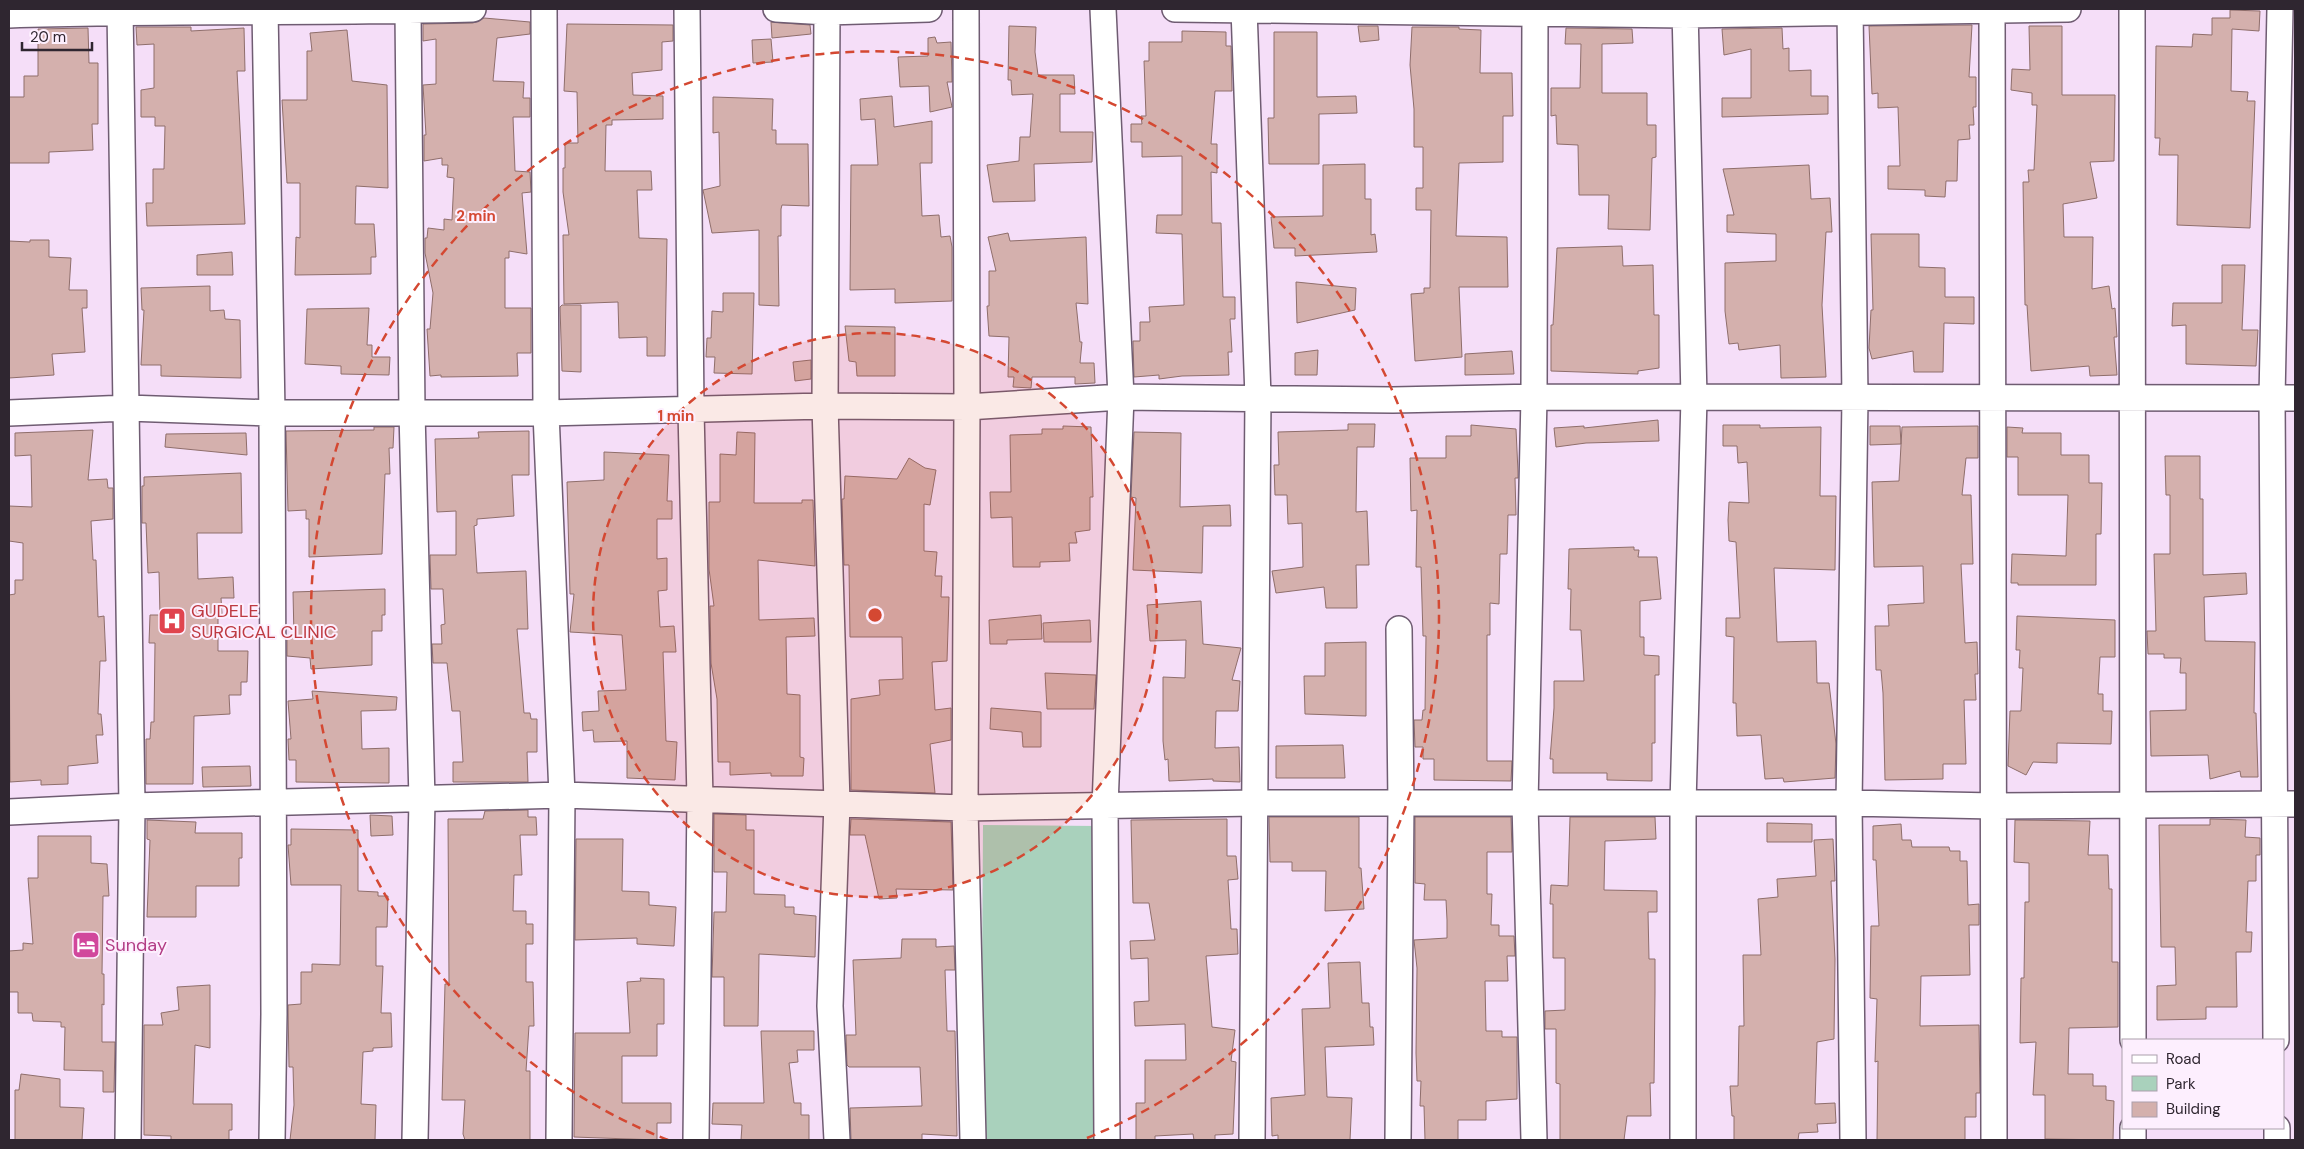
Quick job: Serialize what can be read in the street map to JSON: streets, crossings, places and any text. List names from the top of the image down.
{
  "places": {
    "hospital": ["GUDELE SURGICAL CLINIC"],
    "hotel": ["Sunday"]
  },
  "legend": ["Road", "Park", "Building"],
  "scale_bar": "20 m",
  "rings": ["2 min", "1 min"]
}
